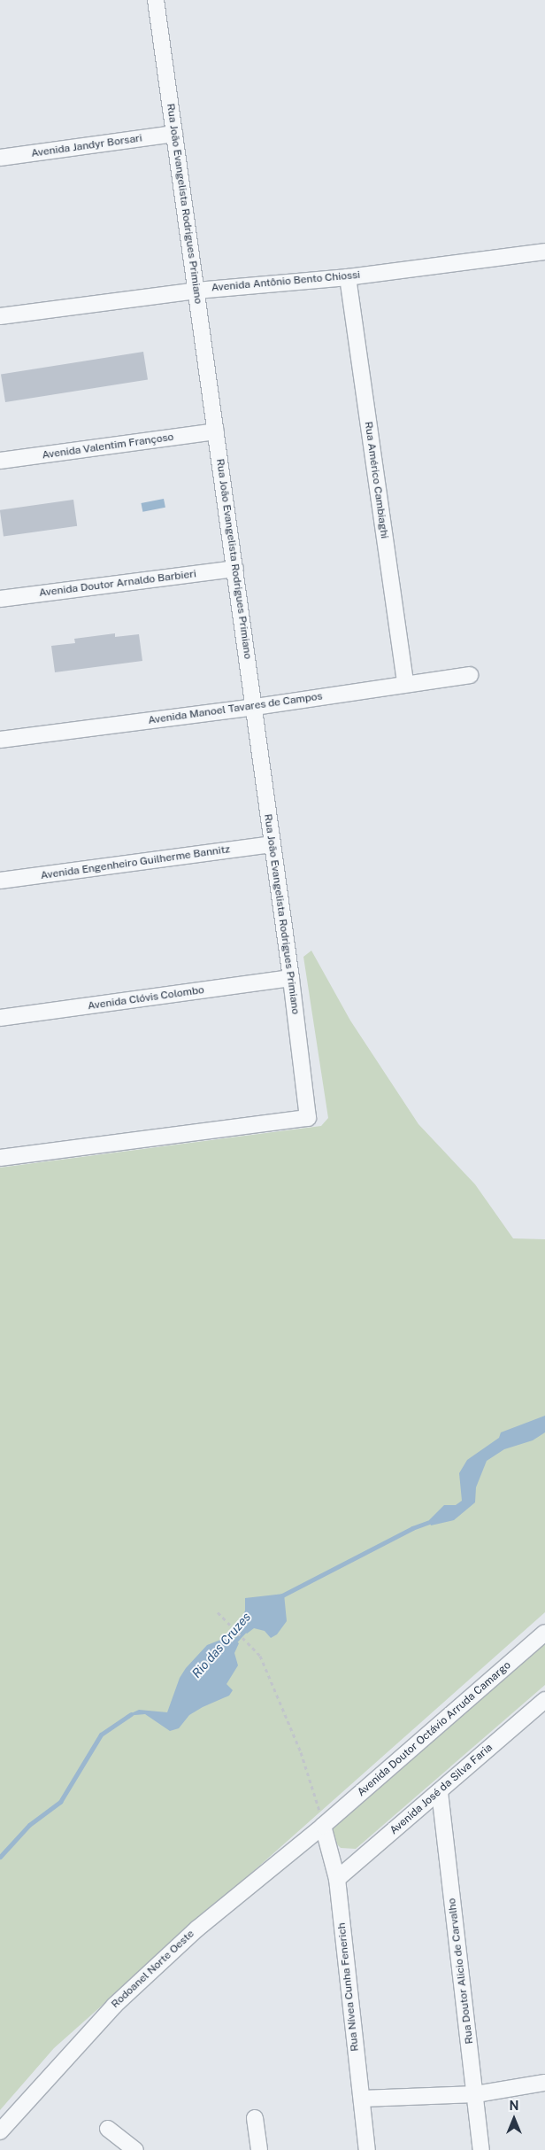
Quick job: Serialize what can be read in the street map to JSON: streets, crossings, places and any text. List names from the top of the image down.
{
  "streets": {
    "street": [
      "Avenida Jandyr Borsari",
      "Rua João Evangelista Rodrigues Primiano",
      "Avenida Antônio Bento Chiossi",
      "Avenida Valentim Françoso",
      "Rua Américo Cambiaghi",
      "Avenida Doutor Arnaldo Barbieri",
      "Avenida Manoel Tavares de Campos",
      "Avenida Engenheiro Guilherme Bannitz",
      "Avenida Clóvis Colombo",
      "Avenida Doutor Octávio Arruda Camargo",
      "Avenida José da Silva Faria",
      "Rodoanel Norte Oeste",
      "Rua Doutor Alicio de Carvalho",
      "Rua Nívea Cunha Fenerich"
    ]
  },
  "crossings": [
    ["Avenida Jandyr Borsari", "Rua João Evangelista Rodrigues Primiano"],
    ["Rua João Evangelista Rodrigues Primiano", "Avenida Antônio Bento Chiossi"],
    ["Rua João Evangelista Rodrigues Primiano", "Avenida Valentim Françoso"],
    ["Rua João Evangelista Rodrigues Primiano", "Avenida Doutor Arnaldo Barbieri"],
    ["Rua João Evangelista Rodrigues Primiano", "Avenida Manoel Tavares de Campos"],
    ["Rua João Evangelista Rodrigues Primiano", "Avenida Engenheiro Guilherme Bannitz"],
    ["Rua João Evangelista Rodrigues Primiano", "Avenida Clóvis Colombo"],
    ["Avenida Antônio Bento Chiossi", "Rua Américo Cambiaghi"],
    ["Rua Américo Cambiaghi", "Avenida Manoel Tavares de Campos"],
    ["Avenida Doutor Octávio Arruda Camargo", "Rodoanel Norte Oeste"],
    ["Avenida Doutor Octávio Arruda Camargo", "Rua Nívea Cunha Fenerich"],
    ["Avenida José da Silva Faria", "Rua Doutor Alicio de Carvalho"],
    ["Avenida José da Silva Faria", "Rua Nívea Cunha Fenerich"],
    ["Rodoanel Norte Oeste", "Rua Nívea Cunha Fenerich"]
  ],
  "water": ["Rio das Cruzes"],
  "north": "top"
}
